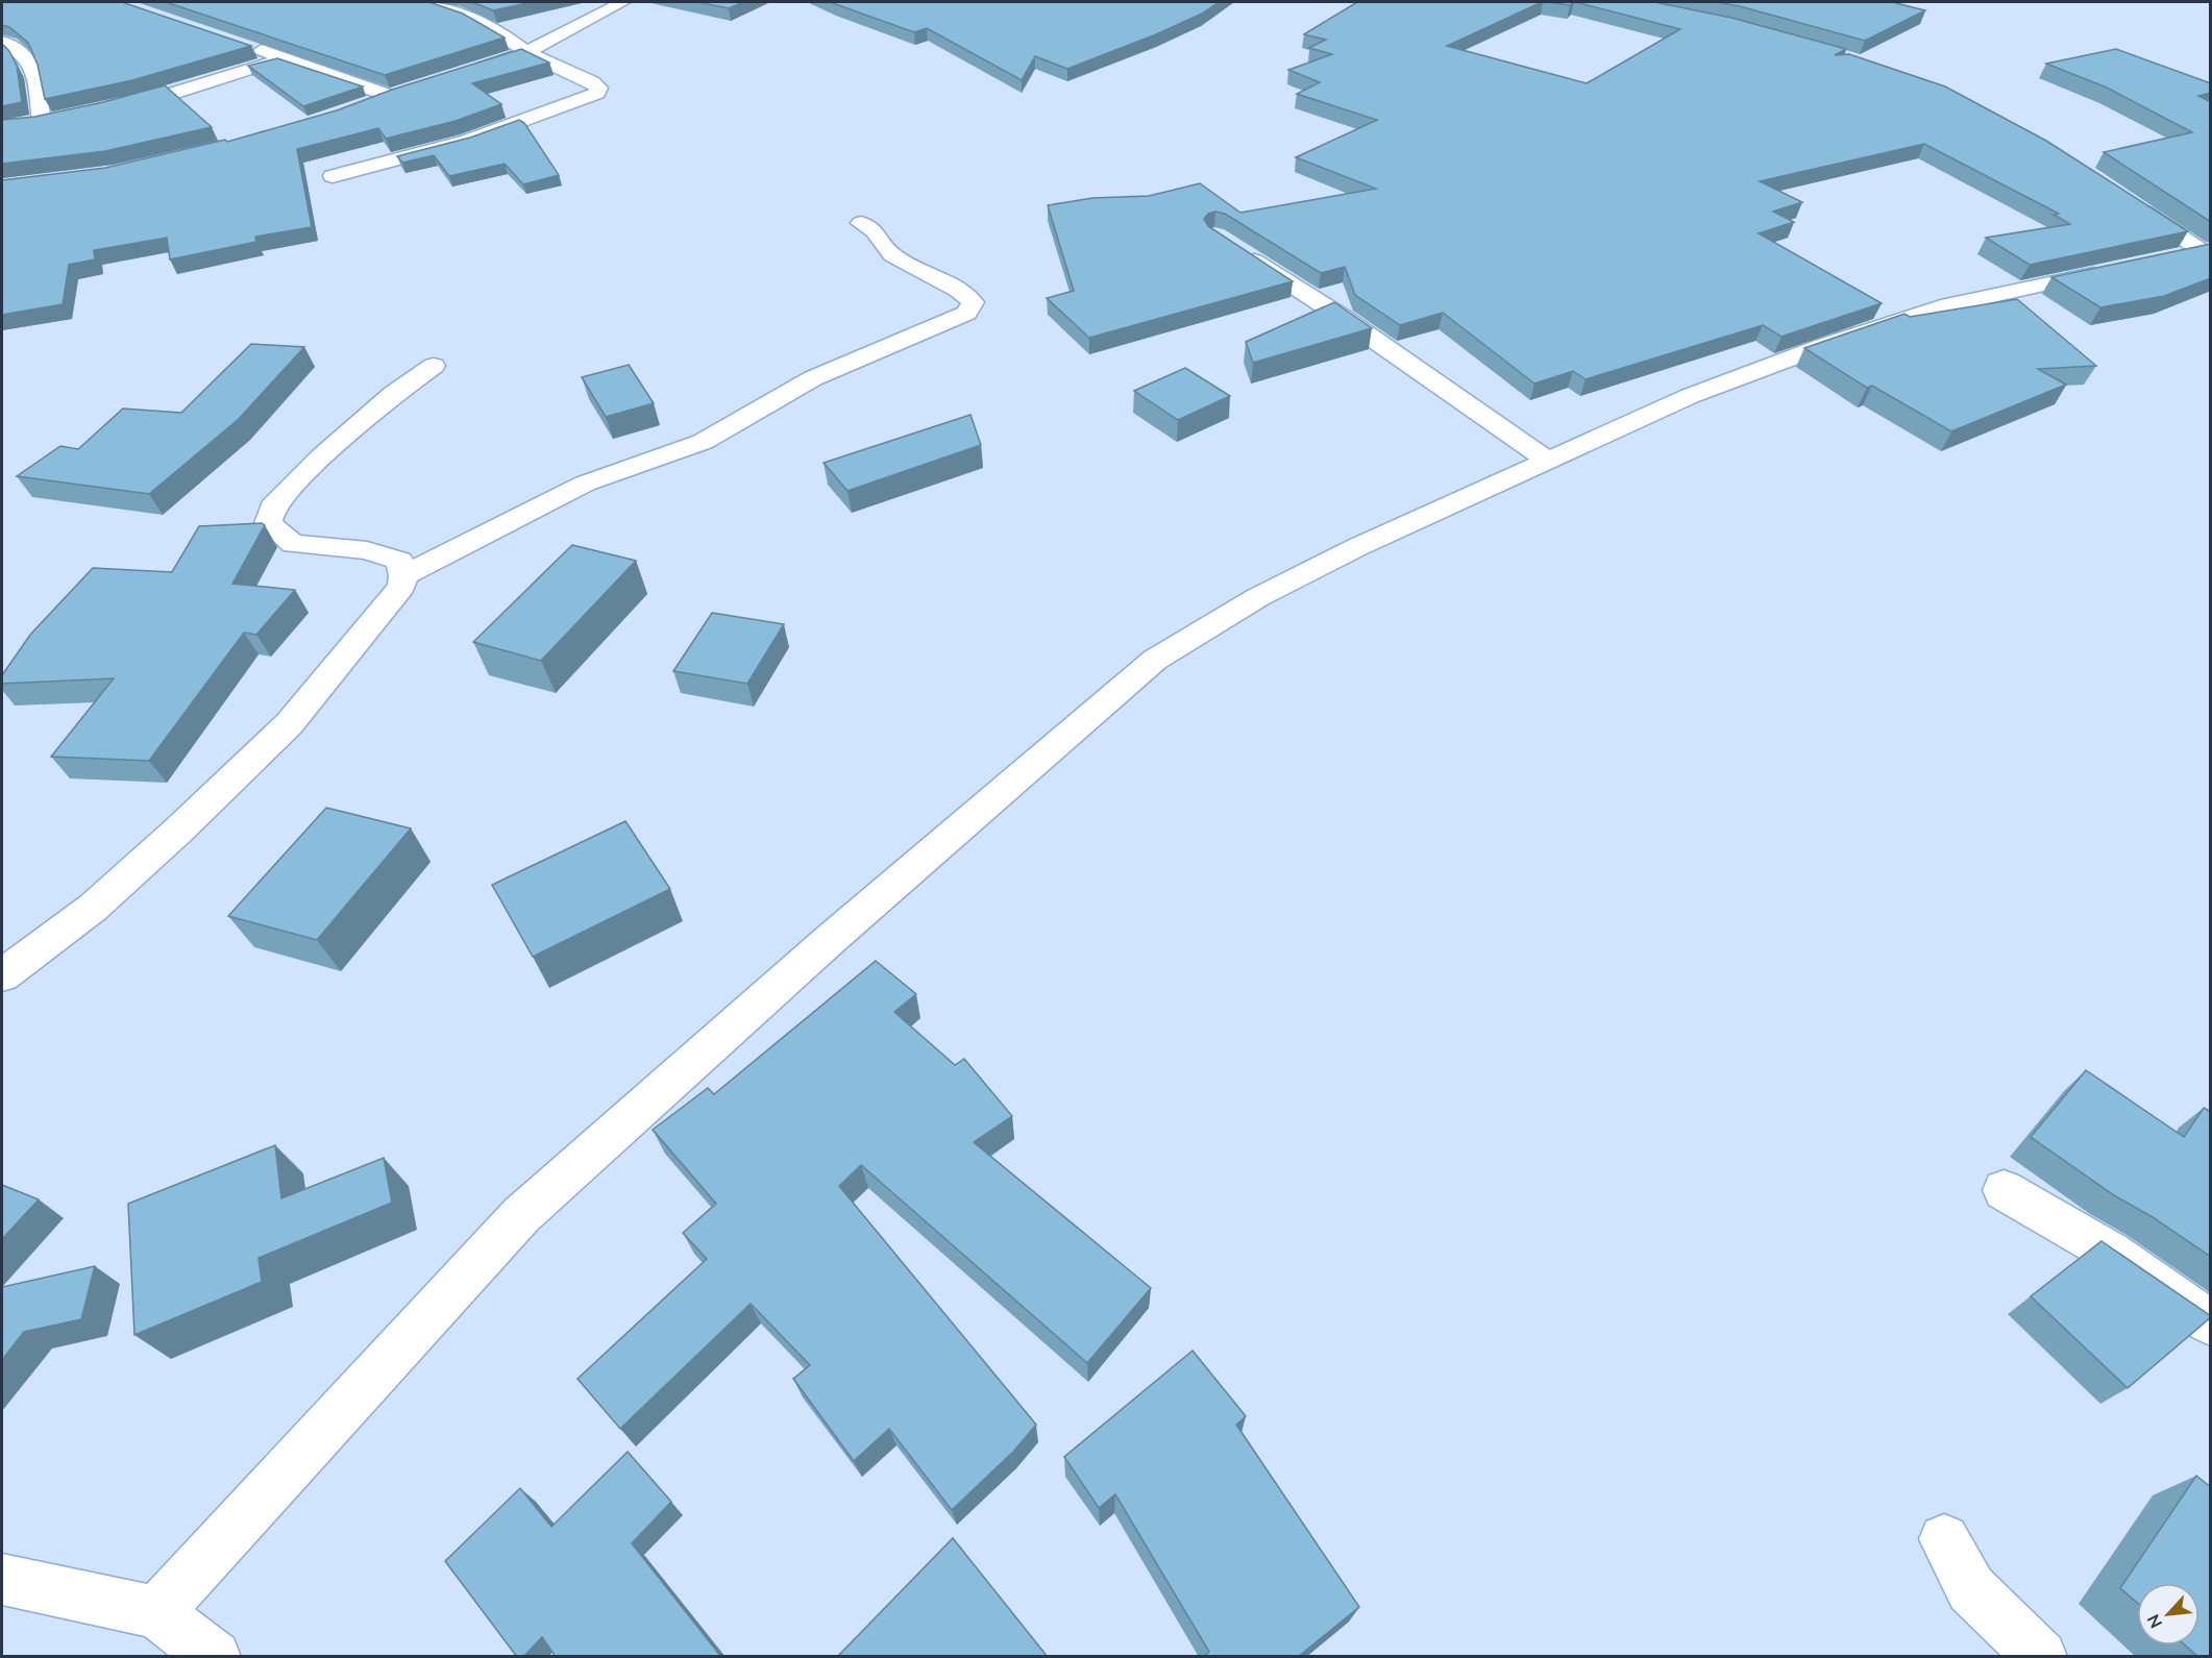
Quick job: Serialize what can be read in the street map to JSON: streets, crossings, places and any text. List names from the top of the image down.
{
  "north": "bottom left"
}
